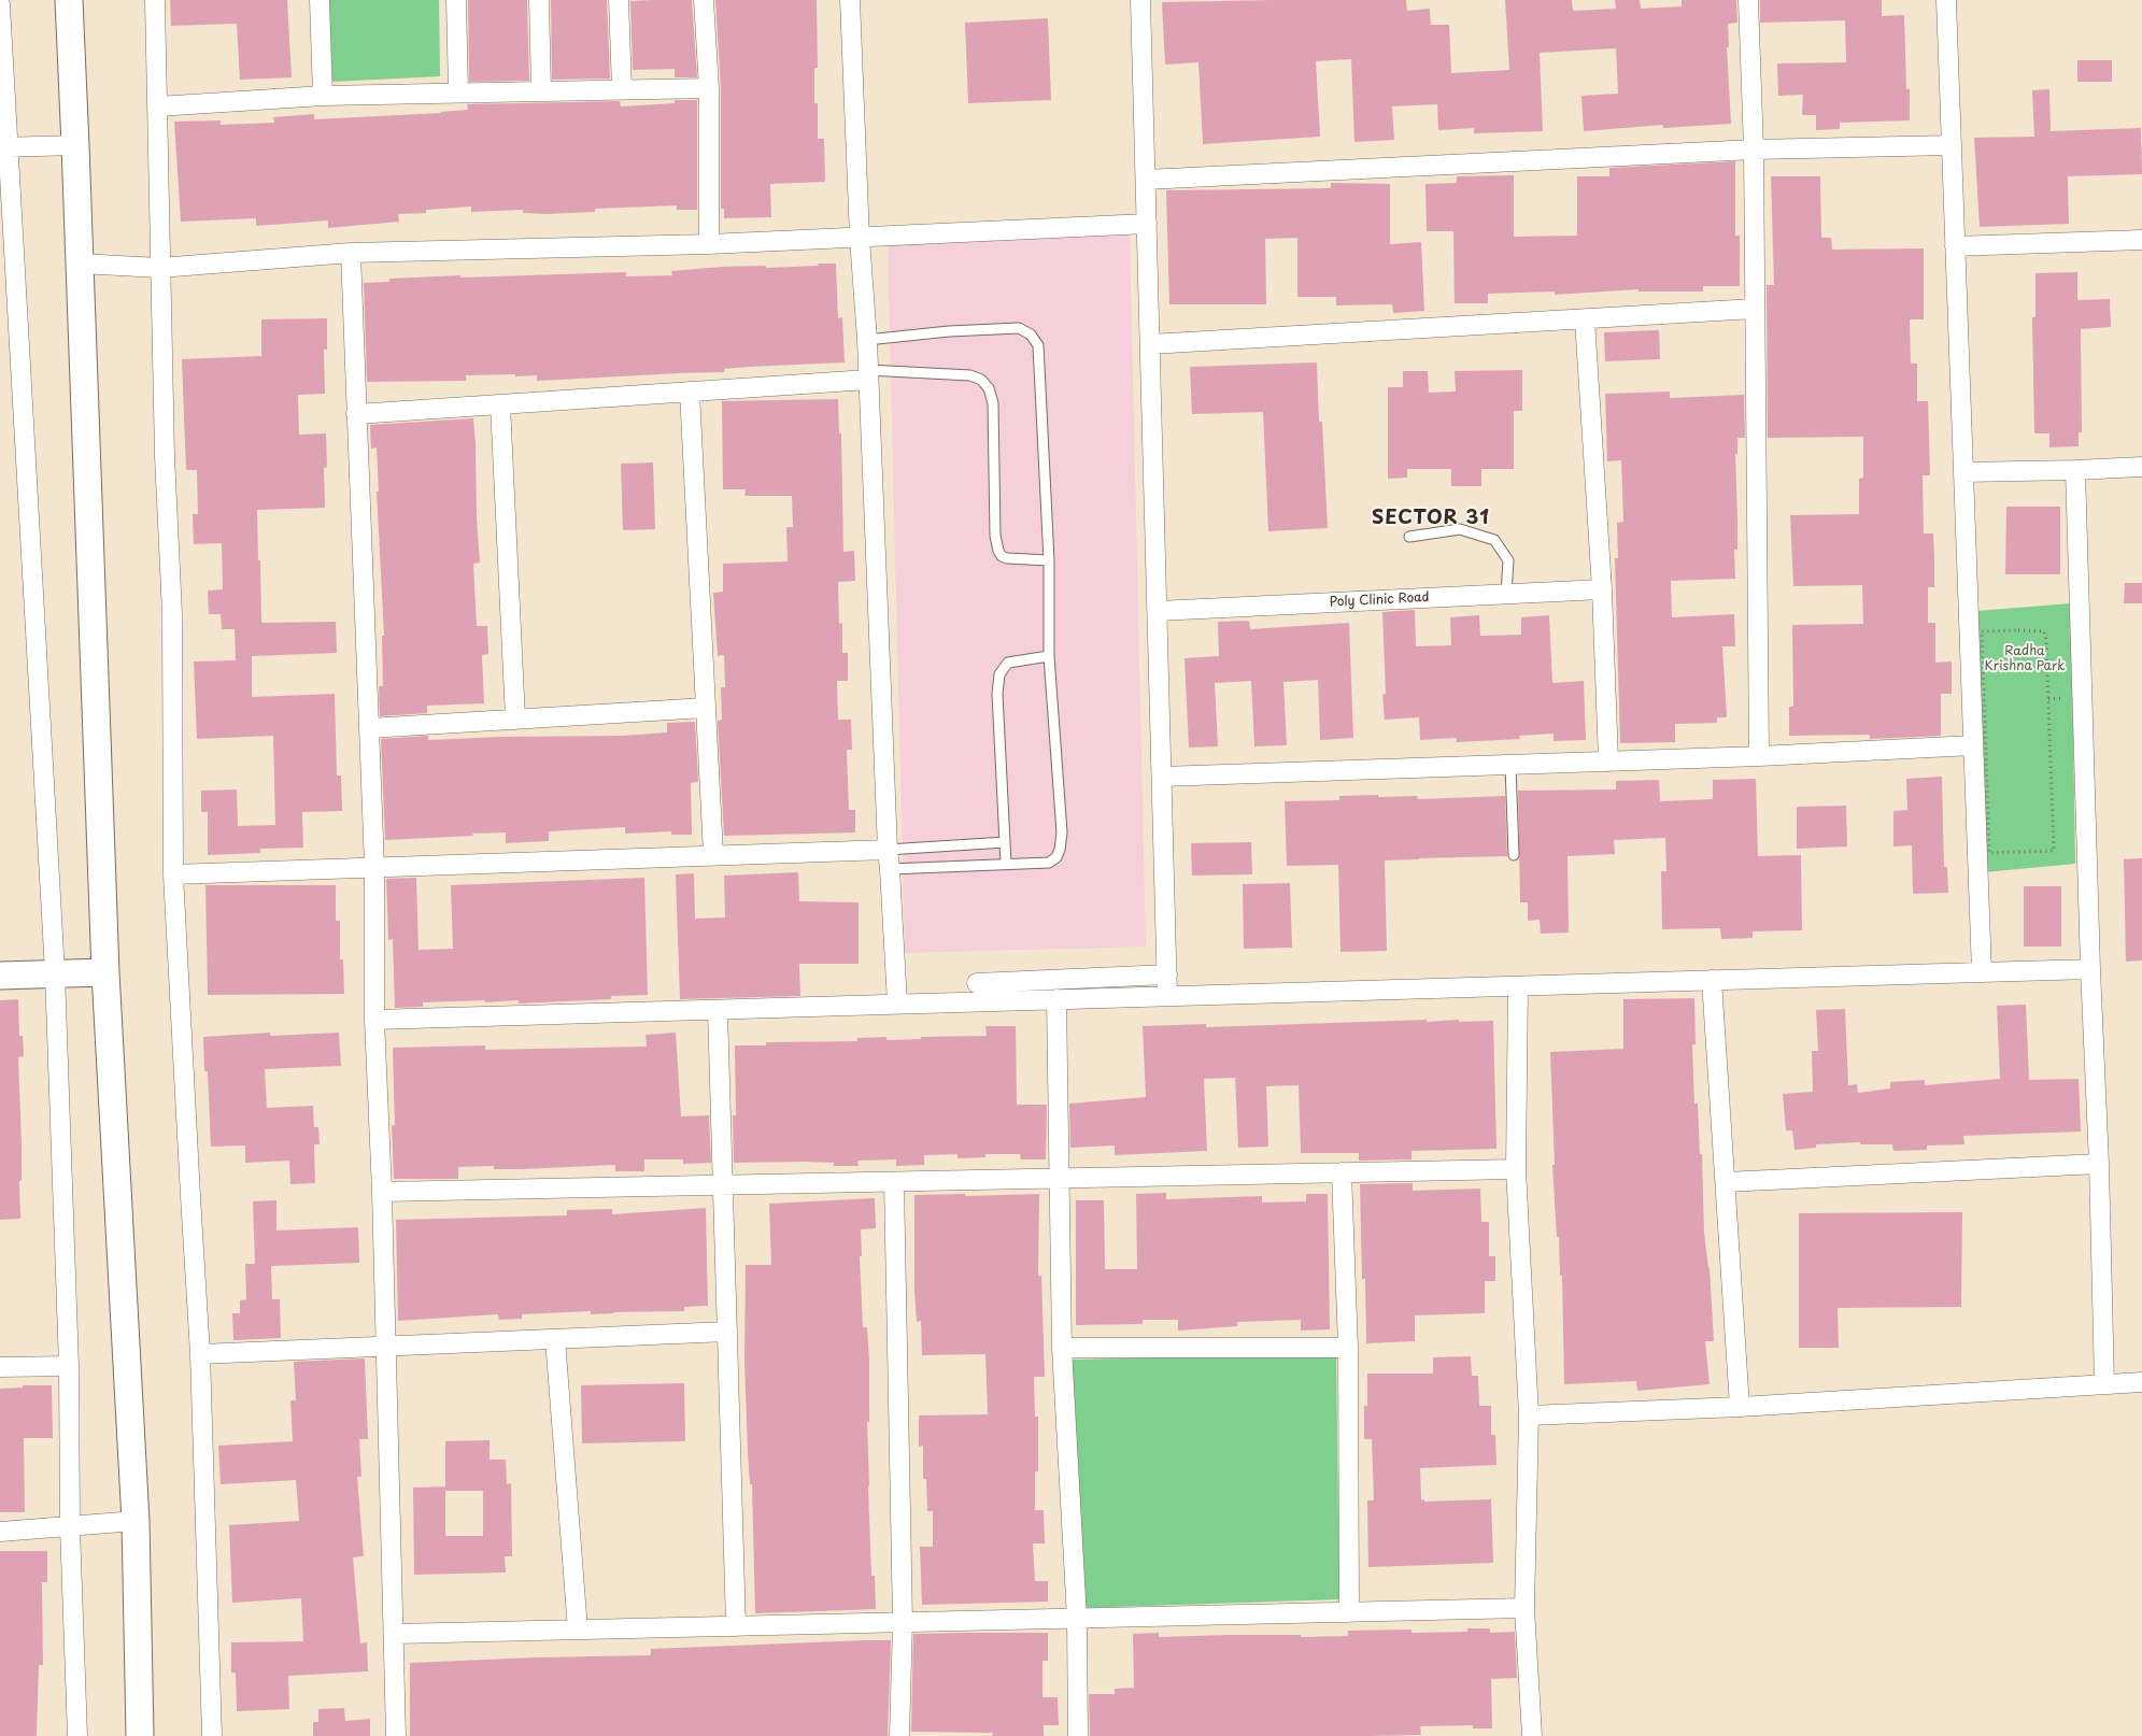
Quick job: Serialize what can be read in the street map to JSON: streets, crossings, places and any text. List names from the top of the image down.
{
  "streets": {
    "street": ["Poly Clinic Road"]
  },
  "districts": ["SECTOR 31"],
  "parks": ["Radha Krishna Park"]
}
